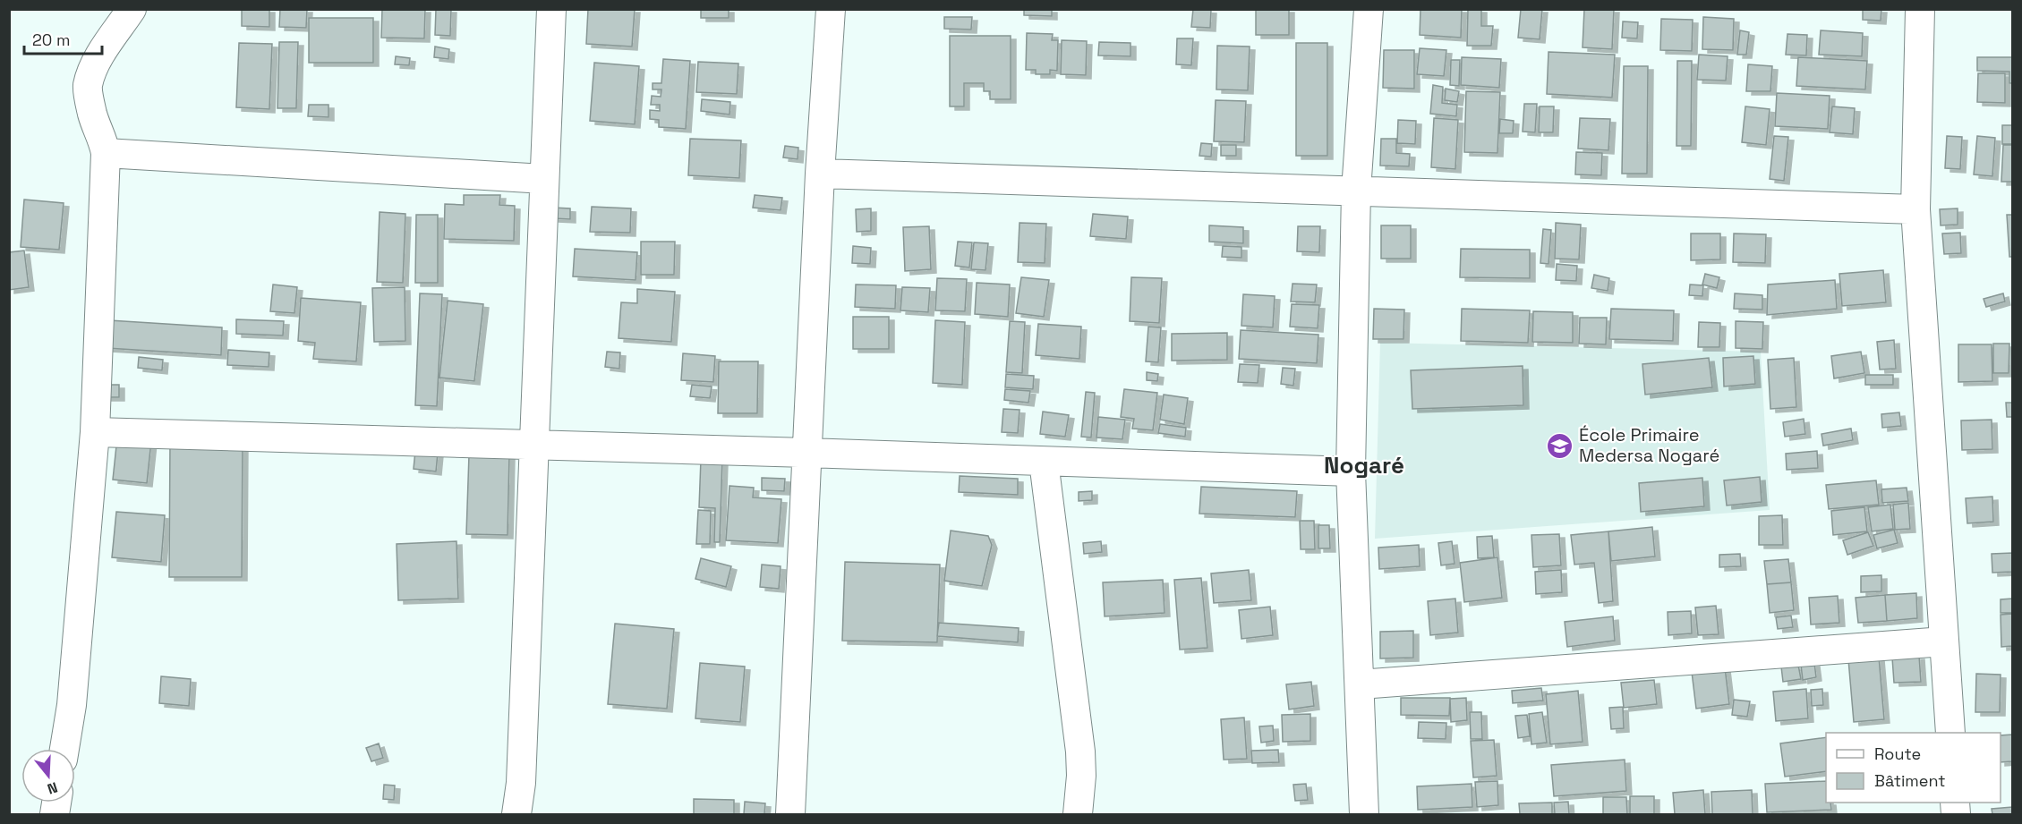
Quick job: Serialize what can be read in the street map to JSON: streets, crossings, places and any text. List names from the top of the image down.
{
  "districts": ["Nogaré"],
  "places": {
    "school or university": ["École Primaire Medersa Nogaré"]
  },
  "legend": ["Route", "Bâtiment"],
  "scale_bar": "20 m",
  "north": "bottom"
}
